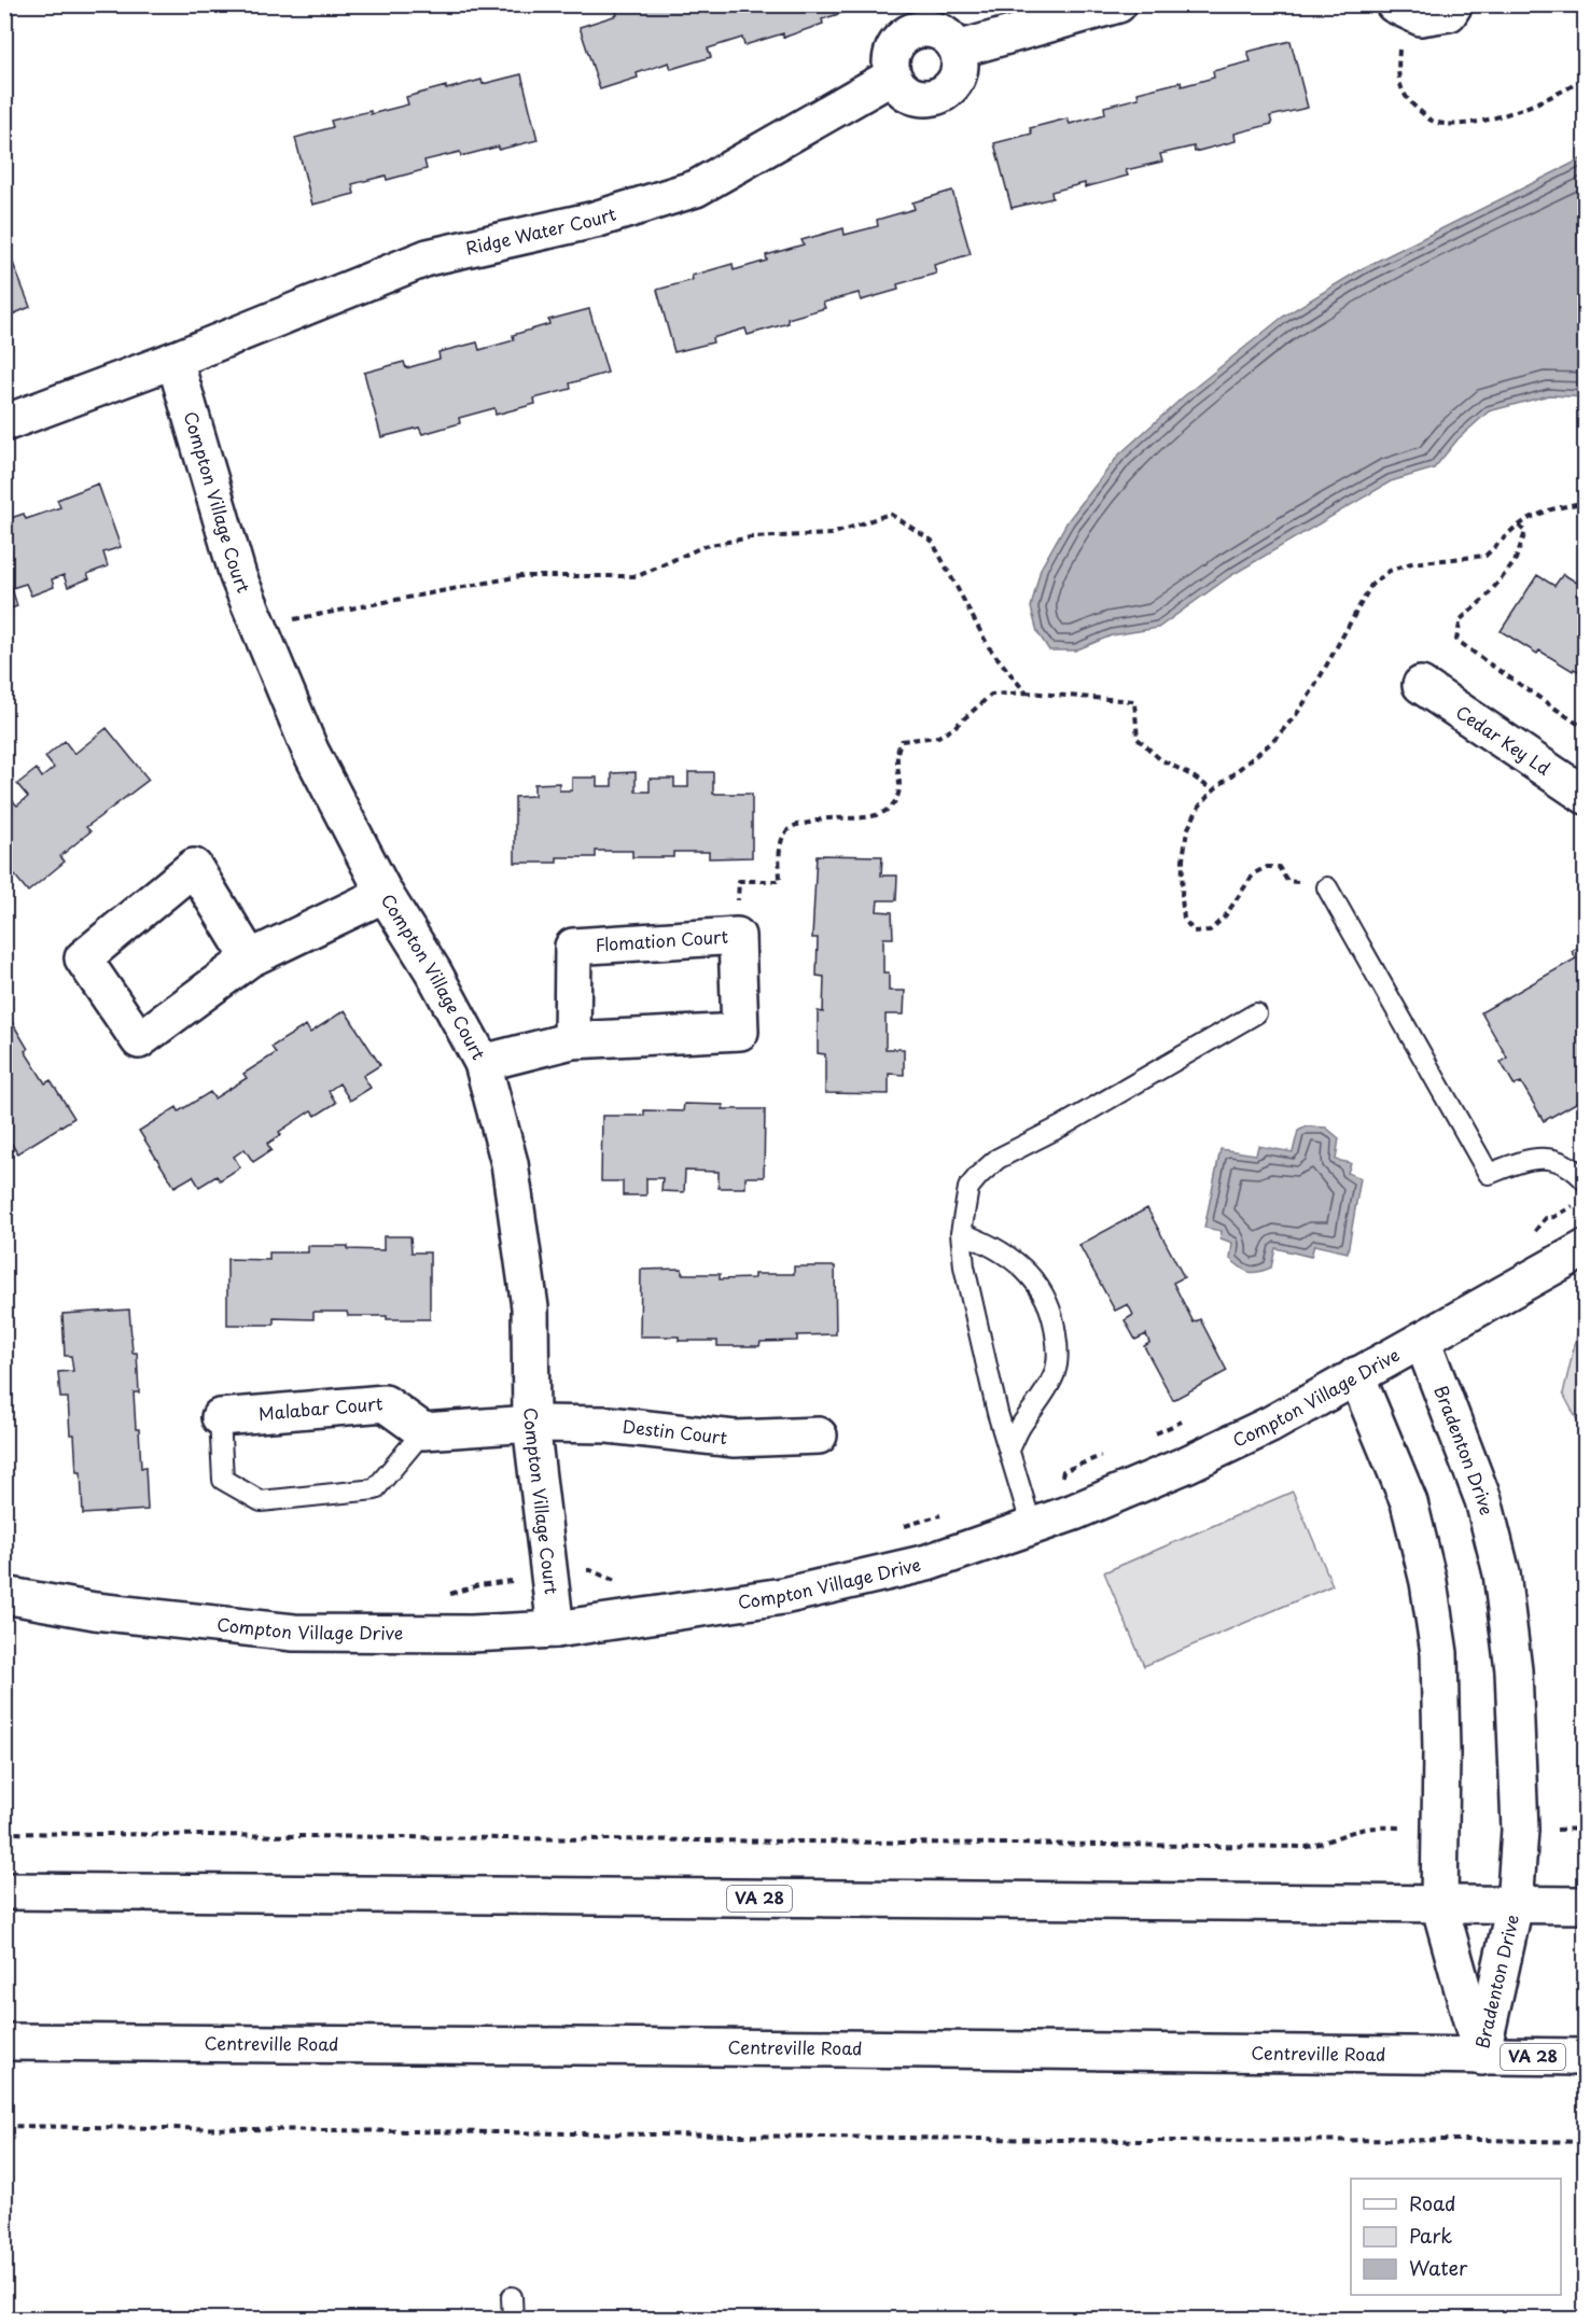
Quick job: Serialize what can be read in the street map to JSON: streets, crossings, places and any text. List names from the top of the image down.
{
  "streets": {
    "main road": [
      "Ridge Water Court",
      "Compton Village Court",
      "Cedar Key Ld",
      "Flomation Court",
      "Compton Village Drive",
      "Malabar Court",
      "Destin Court",
      "Bradenton Drive",
      "VA 28",
      "Centreville Road"
    ]
  },
  "crossings": [
    ["Ridge Water Court", "Compton Village Court"],
    ["Compton Village Court", "Flomation Court"],
    ["Compton Village Court", "Compton Village Drive"],
    ["Compton Village Court", "Destin Court"],
    ["Compton Village Drive", "Bradenton Drive"],
    ["Bradenton Drive", "VA 28"],
    ["Bradenton Drive", "Centreville Road"]
  ],
  "legend": ["Road", "Park", "Water"]
}
